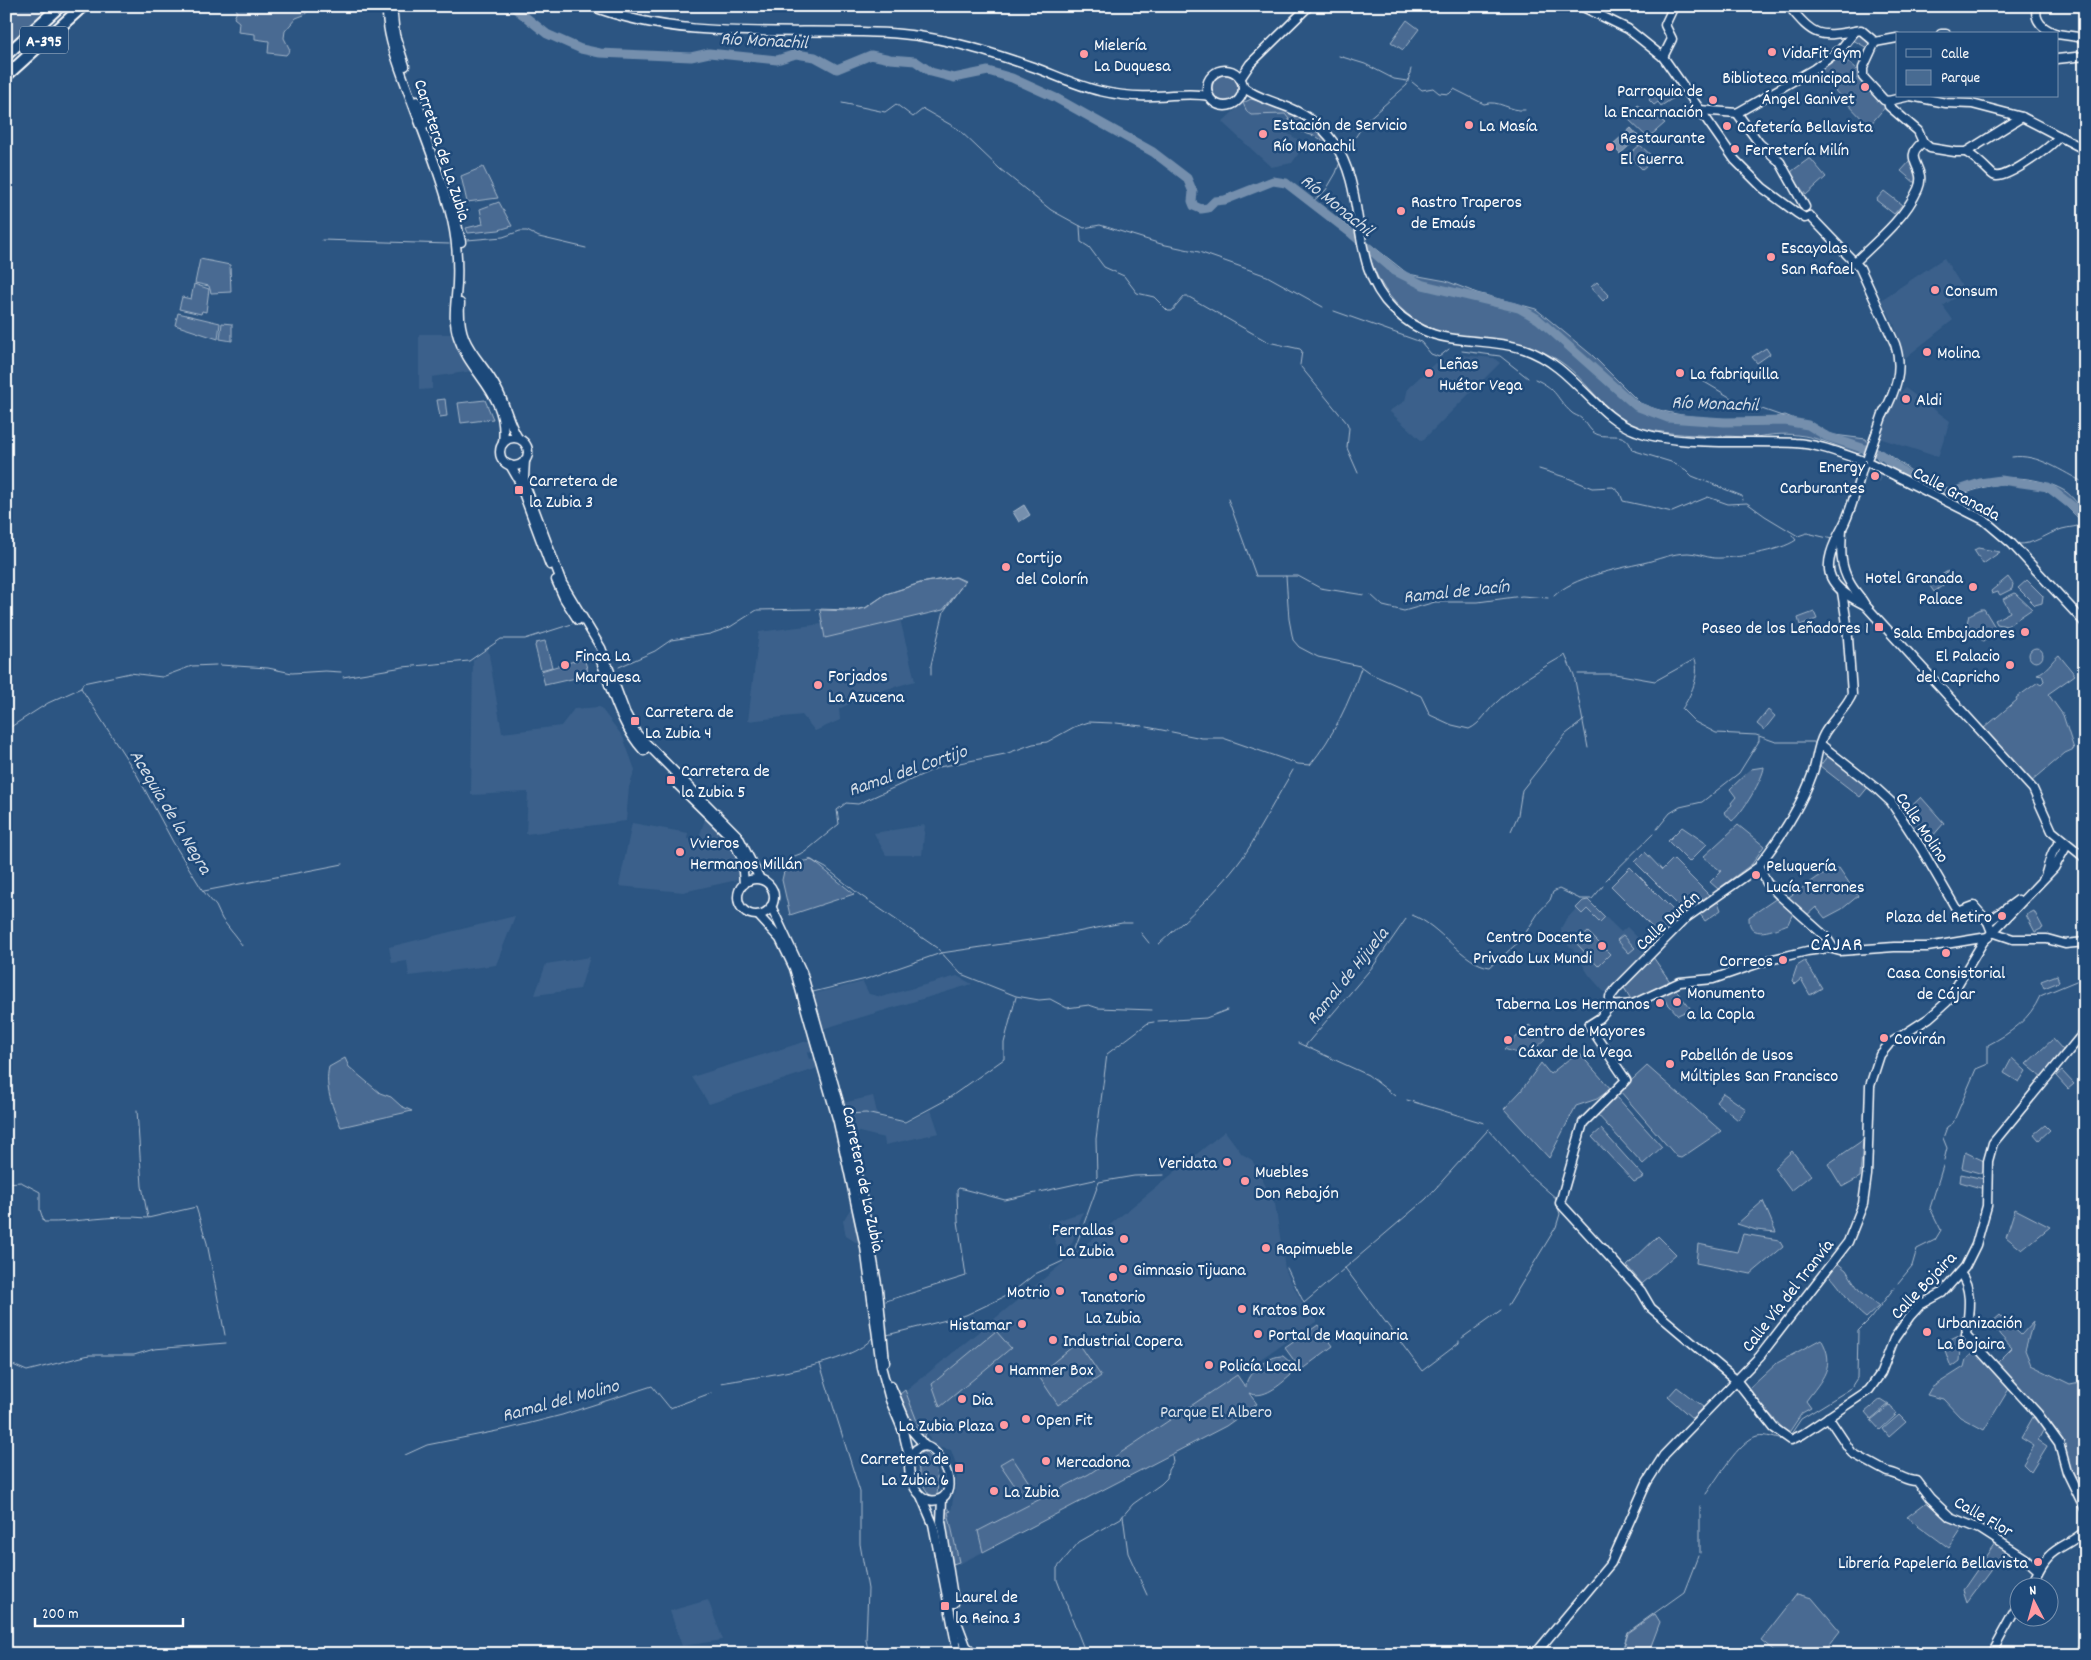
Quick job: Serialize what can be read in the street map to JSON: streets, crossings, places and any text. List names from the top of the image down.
{
  "streets": {
    "highway": ["A-395"],
    "street": [
      "Carretera de La Zubia",
      "Calle Granada",
      "Calle Molino",
      "Calle Durán",
      "Calle Bojaira",
      "Calle Vía del Tranvía",
      "Calle Flor"
    ]
  },
  "crossings": [
    ["Calle Bojaira", "Calle Vía del Tranvía"],
    ["Calle Bojaira", "Calle Flor"]
  ],
  "districts": ["CÁJAR"],
  "water": [
    "Río Monachil",
    "Ramal de Jacín",
    "Ramal del Cortijo",
    "Acequia de la Negra",
    "Ramal de Hijuela",
    "Ramal del Molino"
  ],
  "parks": ["Parque El Albero"],
  "places": {
    "other": [
      "VidaFit Gym",
      "Mielería La Duquesa",
      "Biblioteca municipal Ángel Ganivet",
      "Parroquia de la Encarnación",
      "La Masía",
      "Cafetería Bellavista",
      "Estación de Servicio Río Monachil",
      "Restaurante El Guerra",
      "Ferretería Milín",
      "Rastro Traperos de Emaús",
      "Escayolas San Rafael",
      "Consum",
      "Molina",
      "Leñas Huétor Vega",
      "La fabriquilla",
      "Aldi",
      "Energy Carburantes",
      "Cortijo del Colorín",
      "Hotel Granada Palace",
      "Sala Embajadores",
      "Finca La Marquesa",
      "El Palacio del Capricho",
      "Forjados La Azucena",
      "Vvieros Hermanos Millán",
      "Peluquería Lucía Terrones",
      "Plaza del Retiro",
      "Centro Docente Privado Lux Mundi",
      "Casa Consistorial de Cájar",
      "Correos",
      "Monumento a la Copla",
      "Taberna Los Hermanos",
      "Covirán",
      "Centro de Mayores Cáxar de la Vega",
      "Pabellón de Usos Múltiples San Francisco",
      "Veridata",
      "Muebles Don Rebajón",
      "Ferrallas La Zubia",
      "Rapimueble",
      "Gimnasio Tijuana",
      "Tanatorio La Zubia",
      "Motrio",
      "Kratos Box",
      "Histamar",
      "Urbanización La Bojaira",
      "Portal de Maquinaria",
      "Industrial Copera",
      "Policía Local",
      "Hammer Box",
      "Dia",
      "Open Fit",
      "La Zubia Plaza",
      "Mercadona",
      "La Zubia",
      "Librería Papelería Bellavista"
    ],
    "transit": [
      "Carretera de la Zubia 3",
      "Paseo de los Leñadores 1",
      "Carretera de La Zubia 4",
      "Carretera de la Zubia 5",
      "Carretera de La Zubia 6",
      "Laurel de la Reina 3"
    ]
  },
  "legend": ["Calle", "Parque"],
  "scale_bar": "200 m",
  "north": "top"
}
